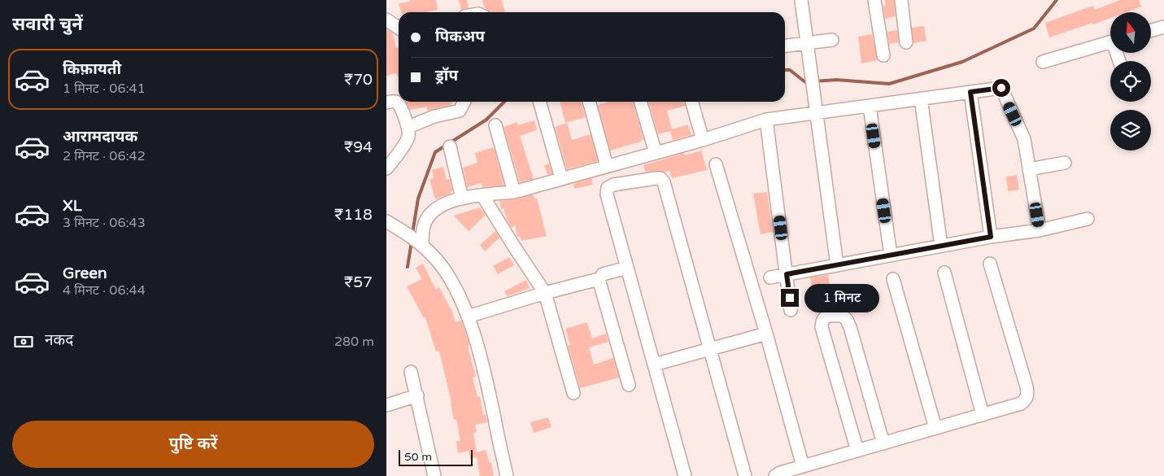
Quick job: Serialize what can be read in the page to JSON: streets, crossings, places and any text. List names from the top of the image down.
{
  "scale_bar": "50 m",
  "north": "top",
  "page": {
    "heading": "सवारी चुनें",
    "banner": ["पिकअप", "ड्रॉप"],
    "list": [
      {
        "name": "किफ़ायती",
        "note": "1 मिनट · 06:41",
        "value": "₹70"
      },
      {
        "name": "आरामदायक",
        "note": "2 मिनट · 06:42",
        "value": "₹94"
      },
      {
        "name": "XL",
        "note": "3 मिनट · 06:43",
        "value": "₹118"
      },
      {
        "name": "Green",
        "note": "4 मिनट · 06:44",
        "value": "₹57"
      }
    ],
    "bubble": "1 मिनट",
    "pay": ["नकद", "280 m"],
    "buttons": "पुष्टि करें",
    "scale": "50 m"
  }
}
